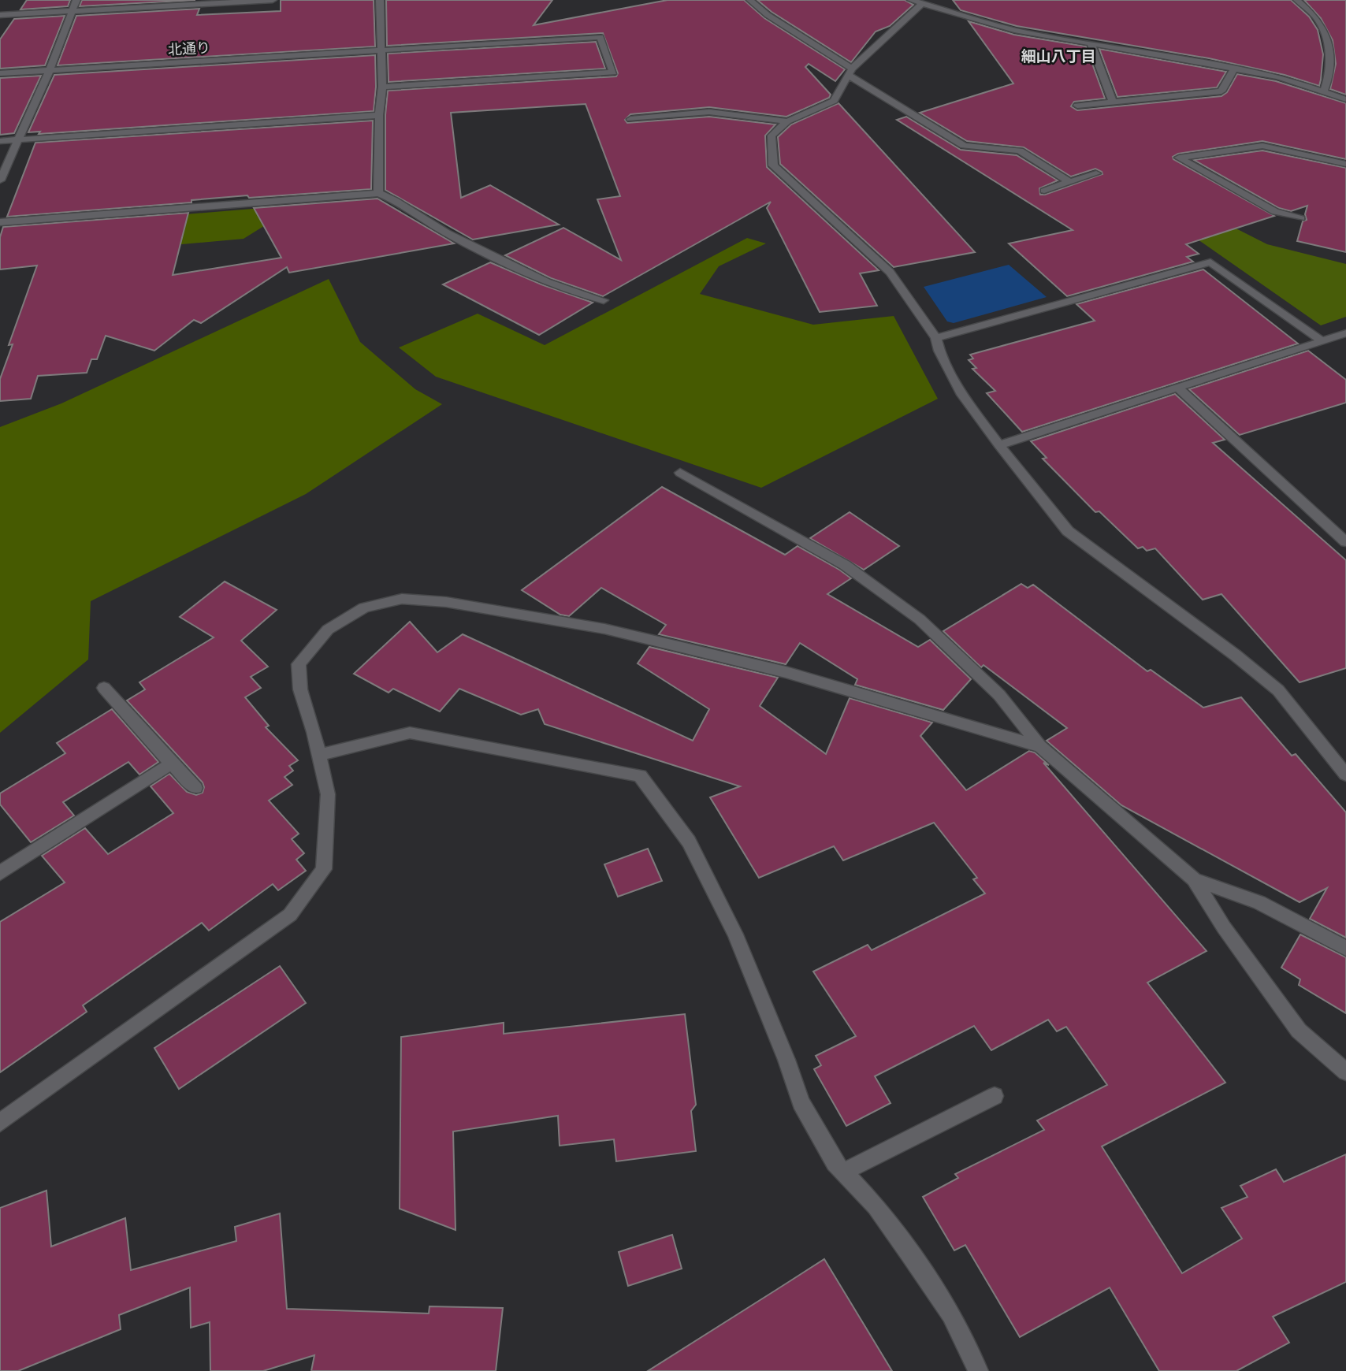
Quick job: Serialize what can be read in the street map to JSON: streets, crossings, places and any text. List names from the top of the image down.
{
  "streets": {
    "street": ["北通り"]
  },
  "districts": ["細山八丁目"]
}
